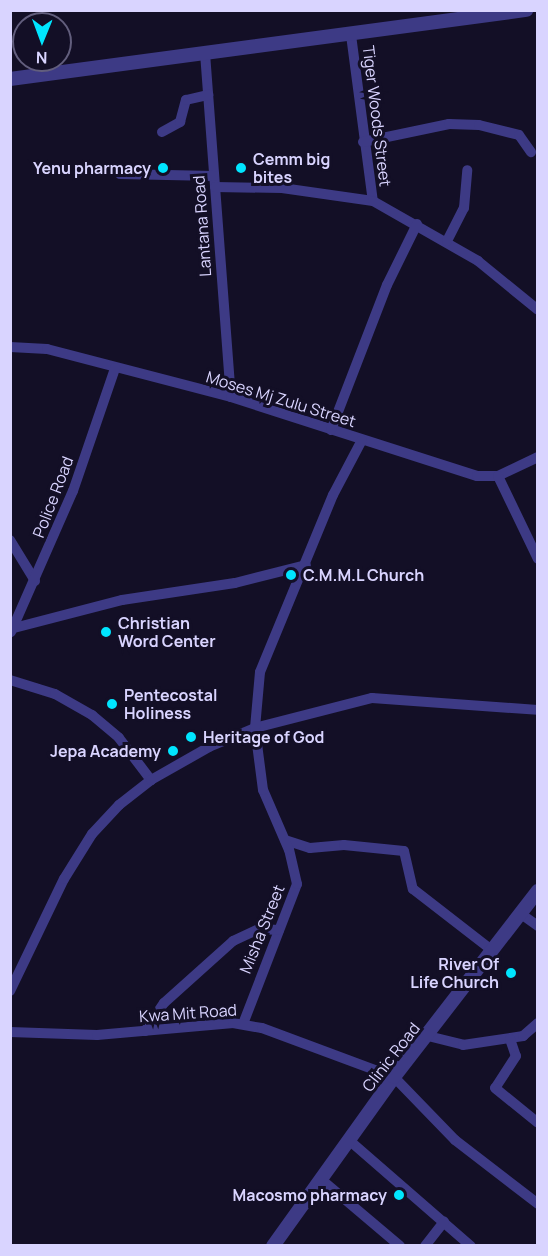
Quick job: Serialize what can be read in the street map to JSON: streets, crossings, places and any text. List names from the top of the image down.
{
  "streets": {
    "street": [
      "Tiger Woods Street",
      "Lantana Road",
      "Moses Mj Zulu Street",
      "Police Road",
      "Misha Street",
      "Kwa Mit Road",
      "Clinic Road"
    ]
  },
  "crossings": [
    ["Lantana Road", "Moses Mj Zulu Street"],
    ["Moses Mj Zulu Street", "Police Road"],
    ["Moses Mj Zulu Street", "Misha Street"],
    ["Misha Street", "Kwa Mit Road"],
    ["Kwa Mit Road", "Clinic Road"]
  ],
  "places": [
    "Yenu pharmacy",
    "Cemm big bites",
    "C.M.M.L Church",
    "Christian Word Center",
    "Pentecostal Holiness",
    "Heritage of God",
    "Jepa Academy",
    "River Of Life Church",
    "Macosmo pharmacy"
  ],
  "north": "bottom"
}
